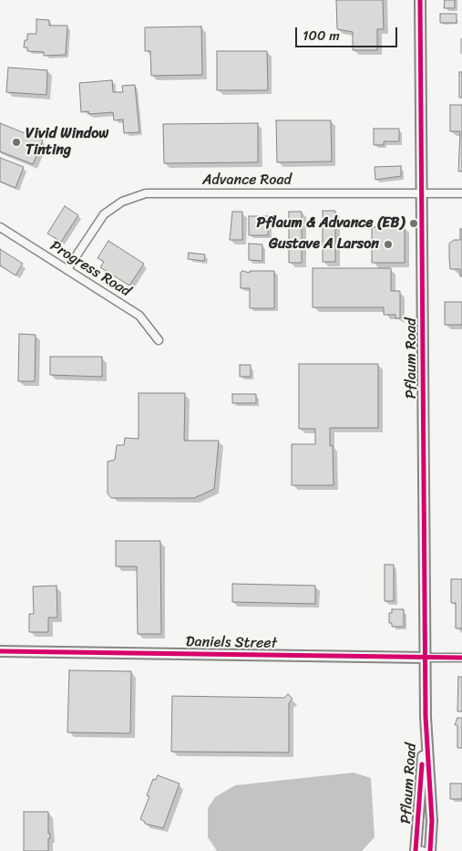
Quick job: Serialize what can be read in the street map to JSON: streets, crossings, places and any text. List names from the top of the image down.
{
  "streets": {
    "street": [
      "Advance Road",
      "Progress Road",
      "Pflaum Road",
      "Daniels Street"
    ]
  },
  "crossings": [
    ["Advance Road", "Progress Road"],
    ["Advance Road", "Pflaum Road"],
    ["Pflaum Road", "Daniels Street"]
  ],
  "places": ["Vivid Window Tinting", "Pflaum & Advance (EB)", "Gustave A Larson"],
  "scale_bar": "100 m"
}
